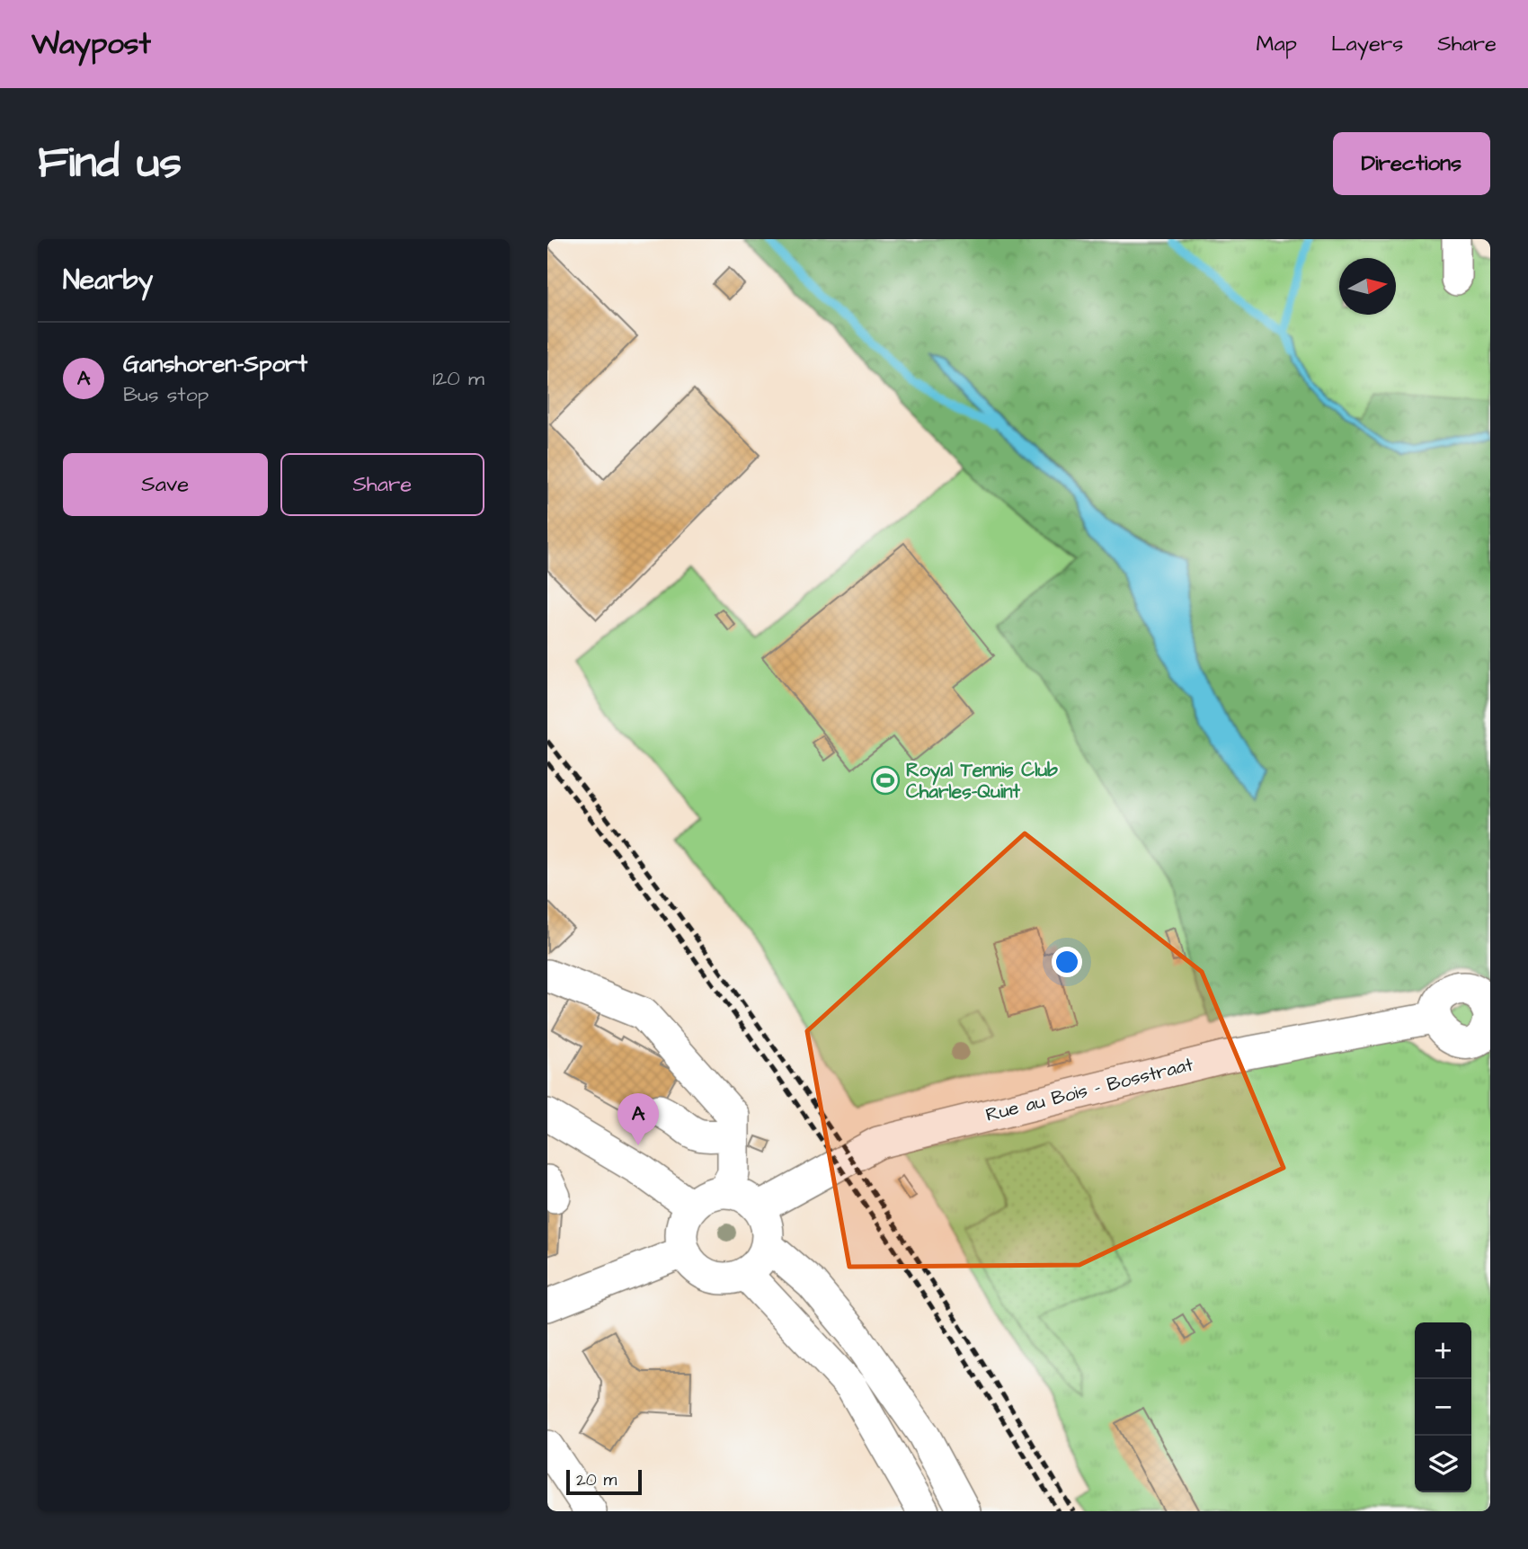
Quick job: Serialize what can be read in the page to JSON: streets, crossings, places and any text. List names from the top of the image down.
{
  "streets": {
    "street": ["Rue au Bois - Bosstraat"]
  },
  "places": {
    "sports": ["Royal Tennis Club Charles-Quint"]
  },
  "scale_bar": "20 m",
  "north": "right",
  "page": {
    "header": "Waypost",
    "nav": ["Map", "Layers", "Share"],
    "buttons": [
      "Directions",
      ["Save", "Share"]
    ],
    "title": "Find us",
    "heading": "Nearby",
    "list": [
      {
        "mark": "A",
        "name": "Ganshoren-Sport",
        "note": "Bus stop",
        "value": "120 m"
      }
    ],
    "pins": "A",
    "map_buttons": ["+", "−"],
    "scale": "20 m"
  }
}
